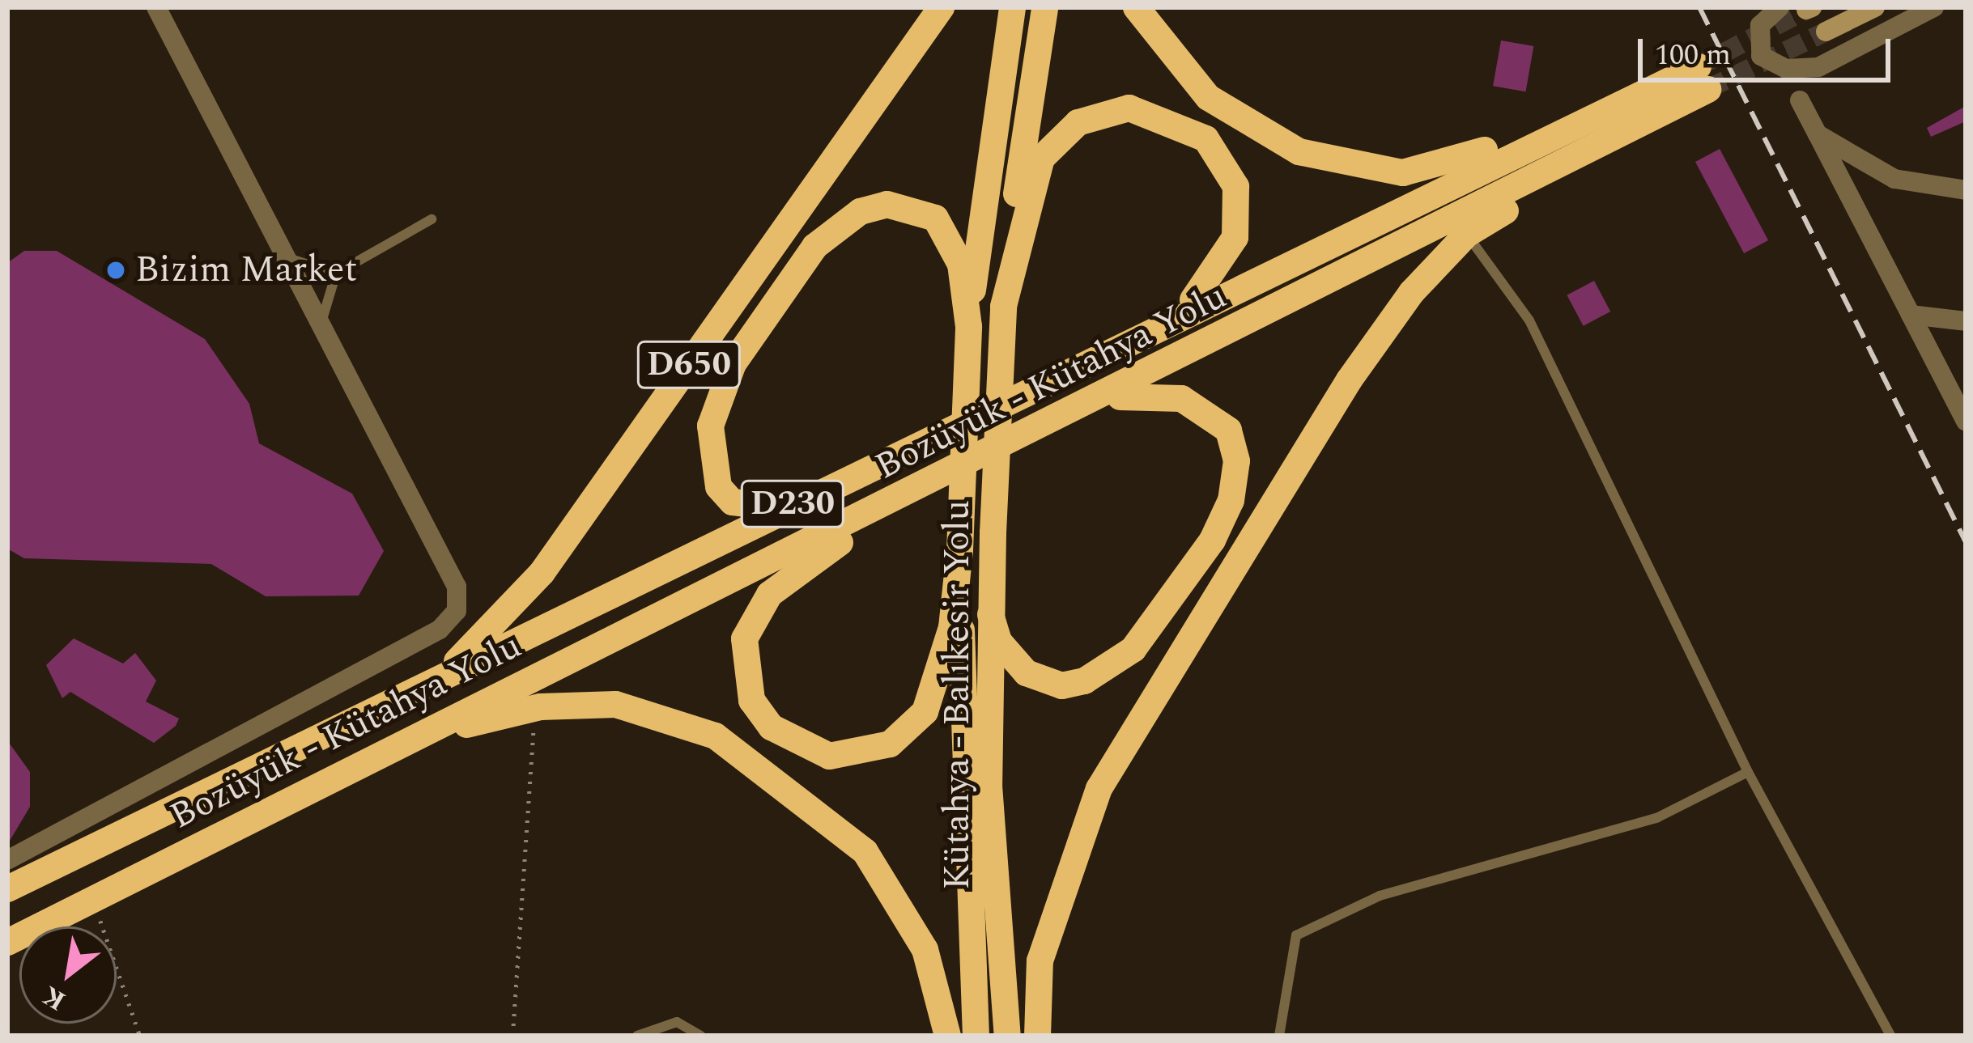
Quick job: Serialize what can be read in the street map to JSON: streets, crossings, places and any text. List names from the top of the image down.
{
  "streets": {
    "highway": [
      "D650",
      "Bozüyük - Kütahya Yolu",
      "D230",
      "Kütahya - Balıkesir Yolu"
    ]
  },
  "crossings": [
    ["D650", "Bozüyük - Kütahya Yolu"],
    ["Bozüyük - Kütahya Yolu", "D230"],
    ["D230", "Kütahya - Balıkesir Yolu"]
  ],
  "places": ["Bizim Market"],
  "scale_bar": "100 m",
  "north": "bottom left"
}
